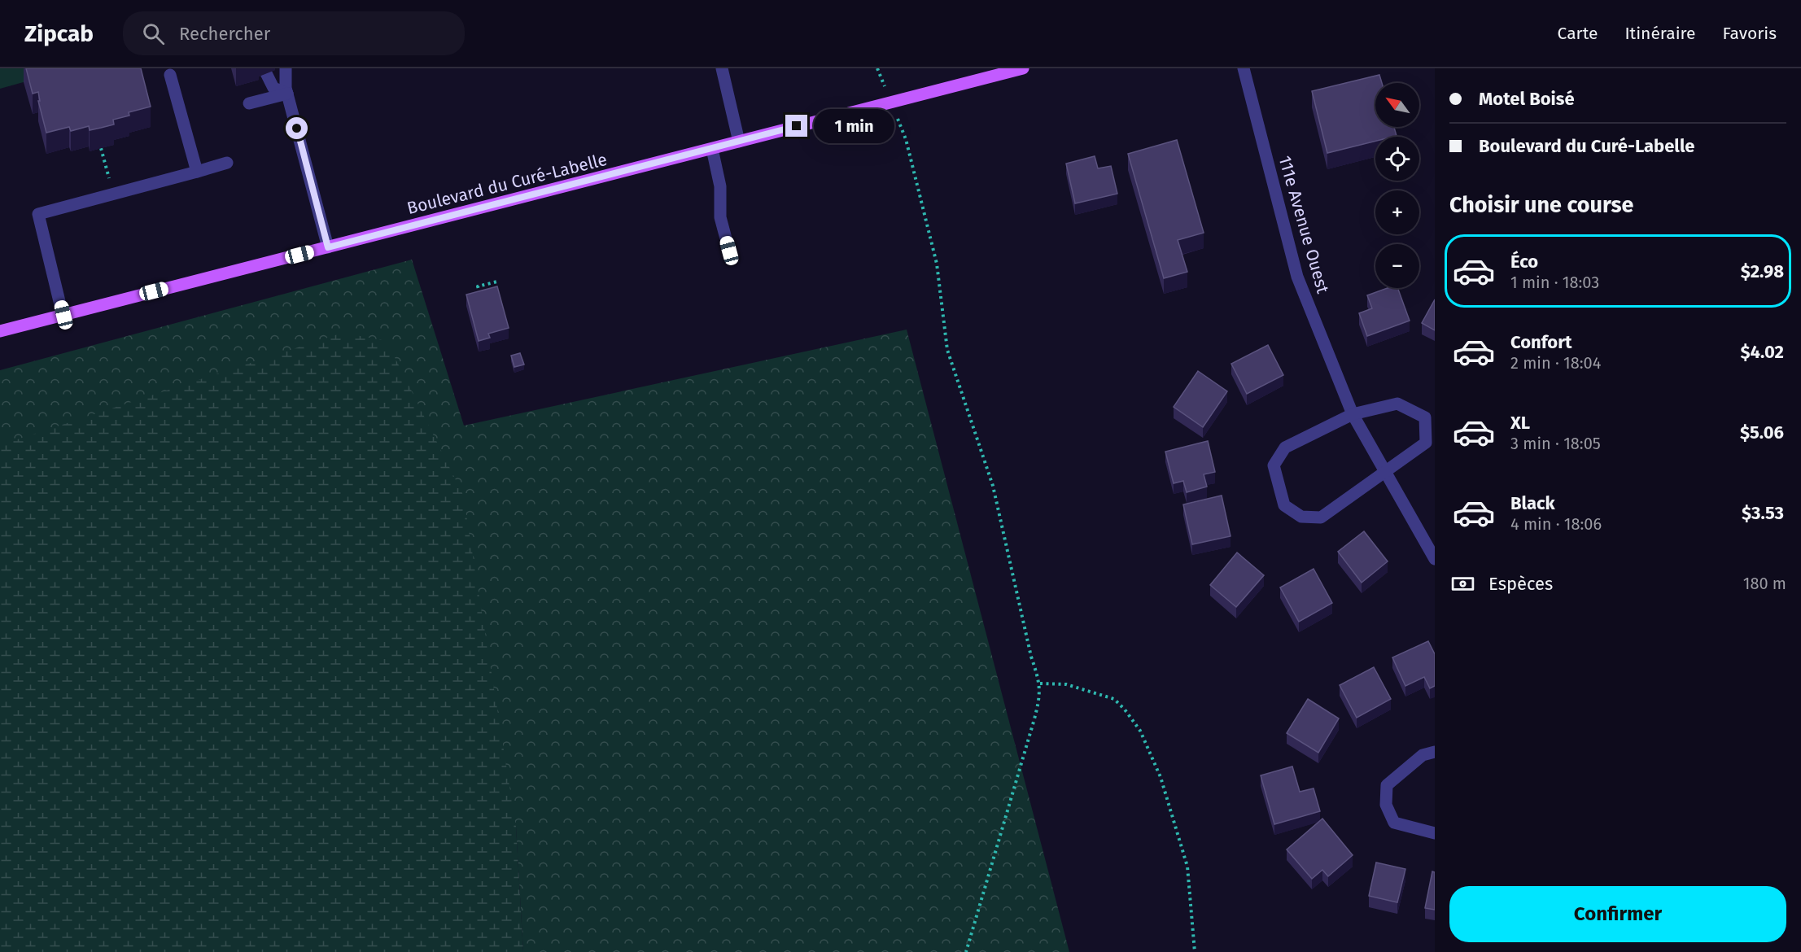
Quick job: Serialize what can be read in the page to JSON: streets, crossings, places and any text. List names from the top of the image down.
{
  "streets": {
    "main road": ["Boulevard du Curé-Labelle"],
    "street": ["111e Avenue Ouest"]
  },
  "north": "top left",
  "page": {
    "header": "Zipcab",
    "search": "Rechercher",
    "nav": ["Carte", "Itinéraire", "Favoris"],
    "banner": ["Motel Boisé", "Boulevard du Curé-Labelle"],
    "map_buttons": ["+", "−"],
    "bubble": "1 min",
    "heading": "Choisir une course",
    "list": [
      {
        "name": "Éco",
        "note": "1 min · 18:03",
        "value": "$2.98"
      },
      {
        "name": "Confort",
        "note": "2 min · 18:04",
        "value": "$4.02"
      },
      {
        "name": "XL",
        "note": "3 min · 18:05",
        "value": "$5.06"
      },
      {
        "name": "Black",
        "note": "4 min · 18:06",
        "value": "$3.53"
      }
    ],
    "pay": ["Espèces", "180 m"],
    "buttons": "Confirmer"
  }
}
